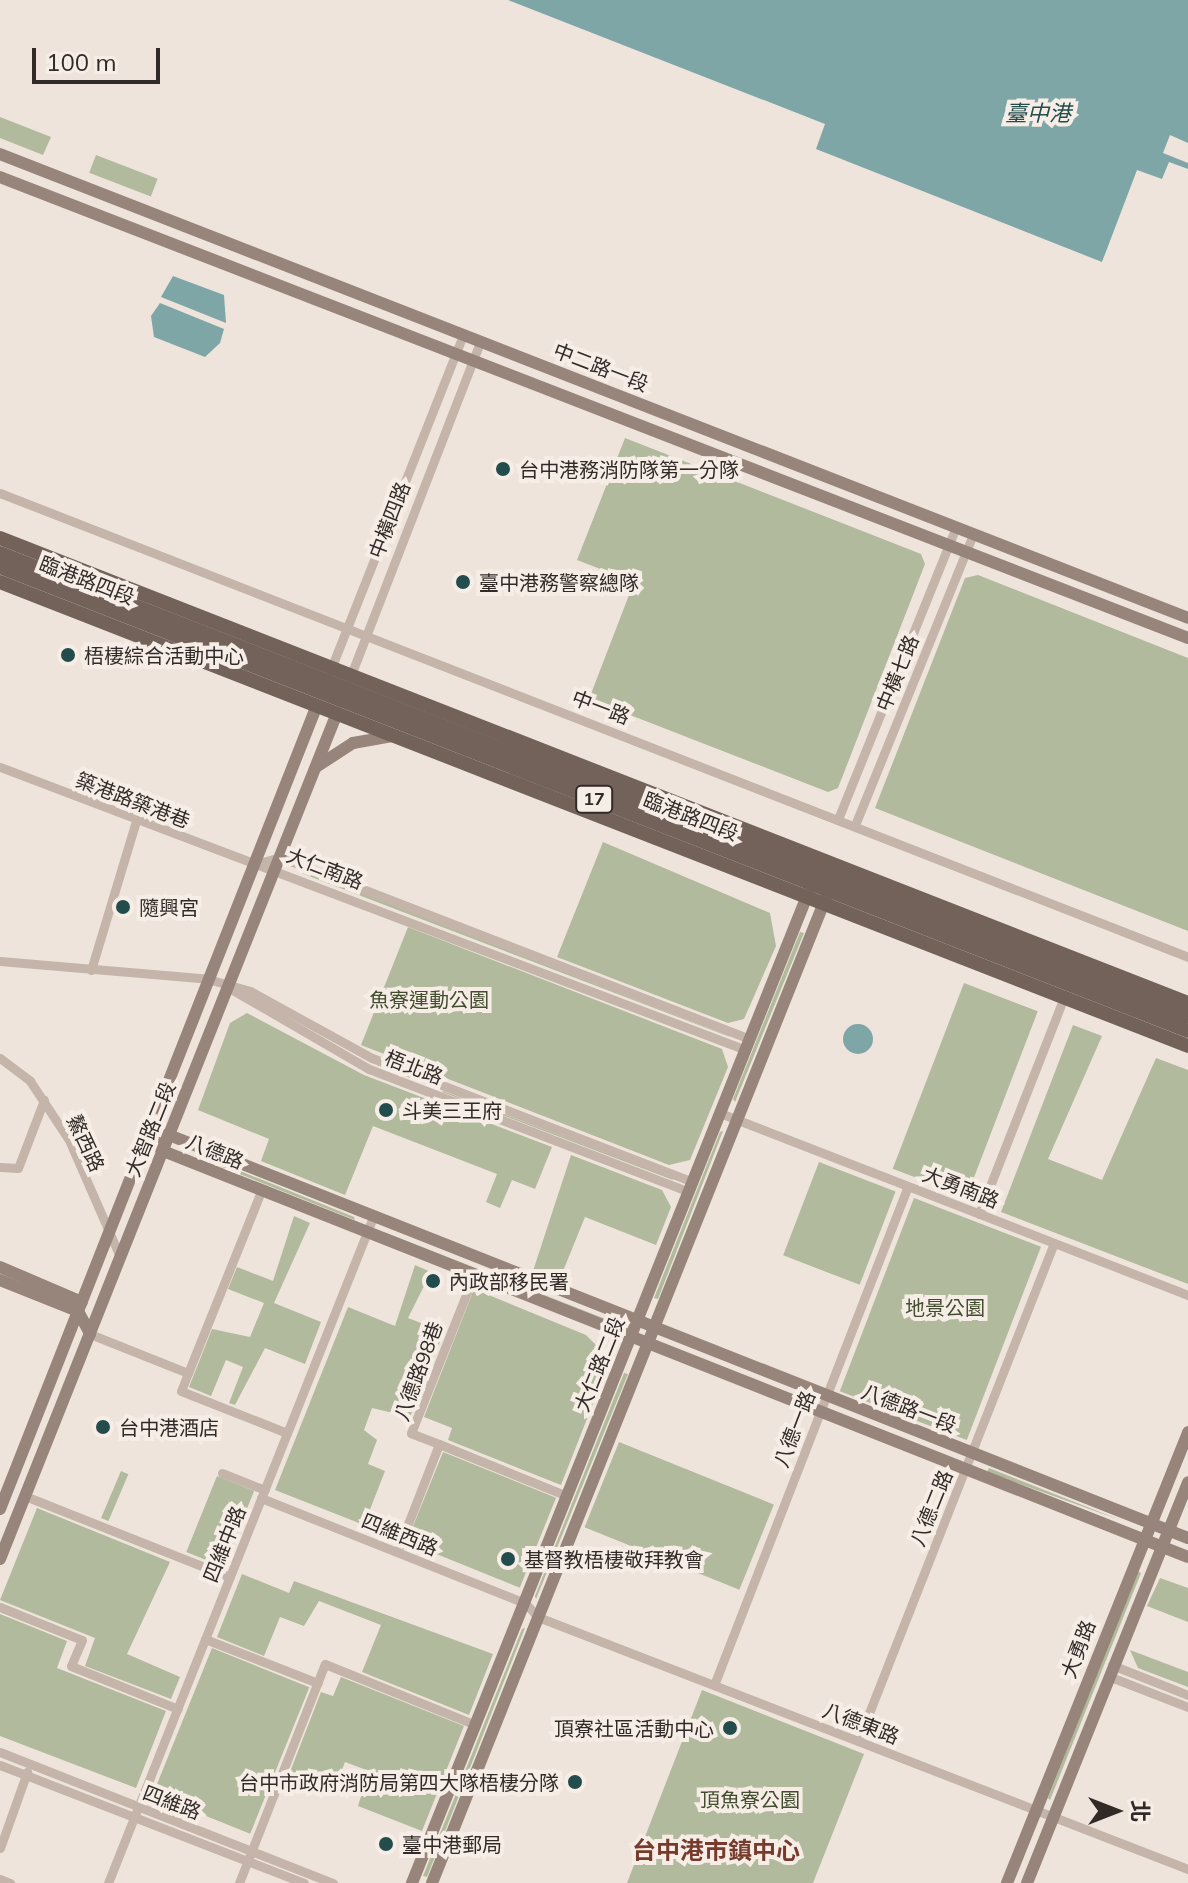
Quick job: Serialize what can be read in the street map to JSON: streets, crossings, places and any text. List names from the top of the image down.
{
  "streets": {
    "main road": ["臨港路四段", "17"],
    "street": [
      "中二路一段",
      "中橫四路",
      "中橫七路",
      "中一路",
      "築港路築港巷",
      "大仁南路",
      "梧北路",
      "大智路二段",
      "鰲西路",
      "八德路",
      "大勇南路",
      "大仁路二段",
      "八德路98巷",
      "八德路一段",
      "八德一路",
      "八德二路",
      "四維西路",
      "四維中路",
      "大勇路",
      "八德東路",
      "四維路"
    ]
  },
  "crossings": [
    ["中二路一段", "中橫四路"],
    ["中二路一段", "中橫七路"],
    ["中橫四路", "臨港路四段"],
    ["中橫四路", "中一路"],
    ["中橫四路", "大智路二段"],
    ["臨港路四段", "大智路二段"],
    ["臨港路四段", "大仁路二段"],
    ["中橫七路", "中一路"],
    ["築港路築港巷", "大仁南路"],
    ["築港路築港巷", "大智路二段"],
    ["大仁南路", "大智路二段"],
    ["大仁南路", "大仁路二段"],
    ["梧北路", "大智路二段"],
    ["梧北路", "大仁路二段"],
    ["大智路二段", "鰲西路"],
    ["大智路二段", "八德路"],
    ["八德路", "大仁路二段"],
    ["八德路", "八德路98巷"],
    ["八德路", "八德路一段"],
    ["八德路", "四維中路"],
    ["大勇南路", "大仁路二段"],
    ["大勇南路", "八德一路"],
    ["大勇南路", "八德二路"],
    ["大仁路二段", "八德路一段"],
    ["大仁路二段", "四維西路"],
    ["大仁路二段", "八德東路"],
    ["八德路一段", "八德一路"],
    ["八德路一段", "八德二路"],
    ["八德路一段", "大勇路"],
    ["八德一路", "八德東路"],
    ["八德二路", "八德東路"],
    ["四維西路", "四維中路"],
    ["四維西路", "八德東路"],
    ["四維中路", "四維路"],
    ["大勇路", "八德東路"]
  ],
  "districts": ["台中港市鎮中心"],
  "water": ["臺中港"],
  "parks": ["魚寮運動公園", "地景公園", "頂魚寮公園"],
  "places": [
    "台中港務消防隊第一分隊",
    "臺中港務警察總隊",
    "梧棲綜合活動中心",
    "隨興宮",
    "斗美三王府",
    "內政部移民署",
    "台中港酒店",
    "基督教梧棲敬拜教會",
    "頂寮社區活動中心",
    "台中市政府消防局第四大隊梧棲分隊",
    "臺中港郵局"
  ],
  "scale_bar": "100 m",
  "north": "right"
}
